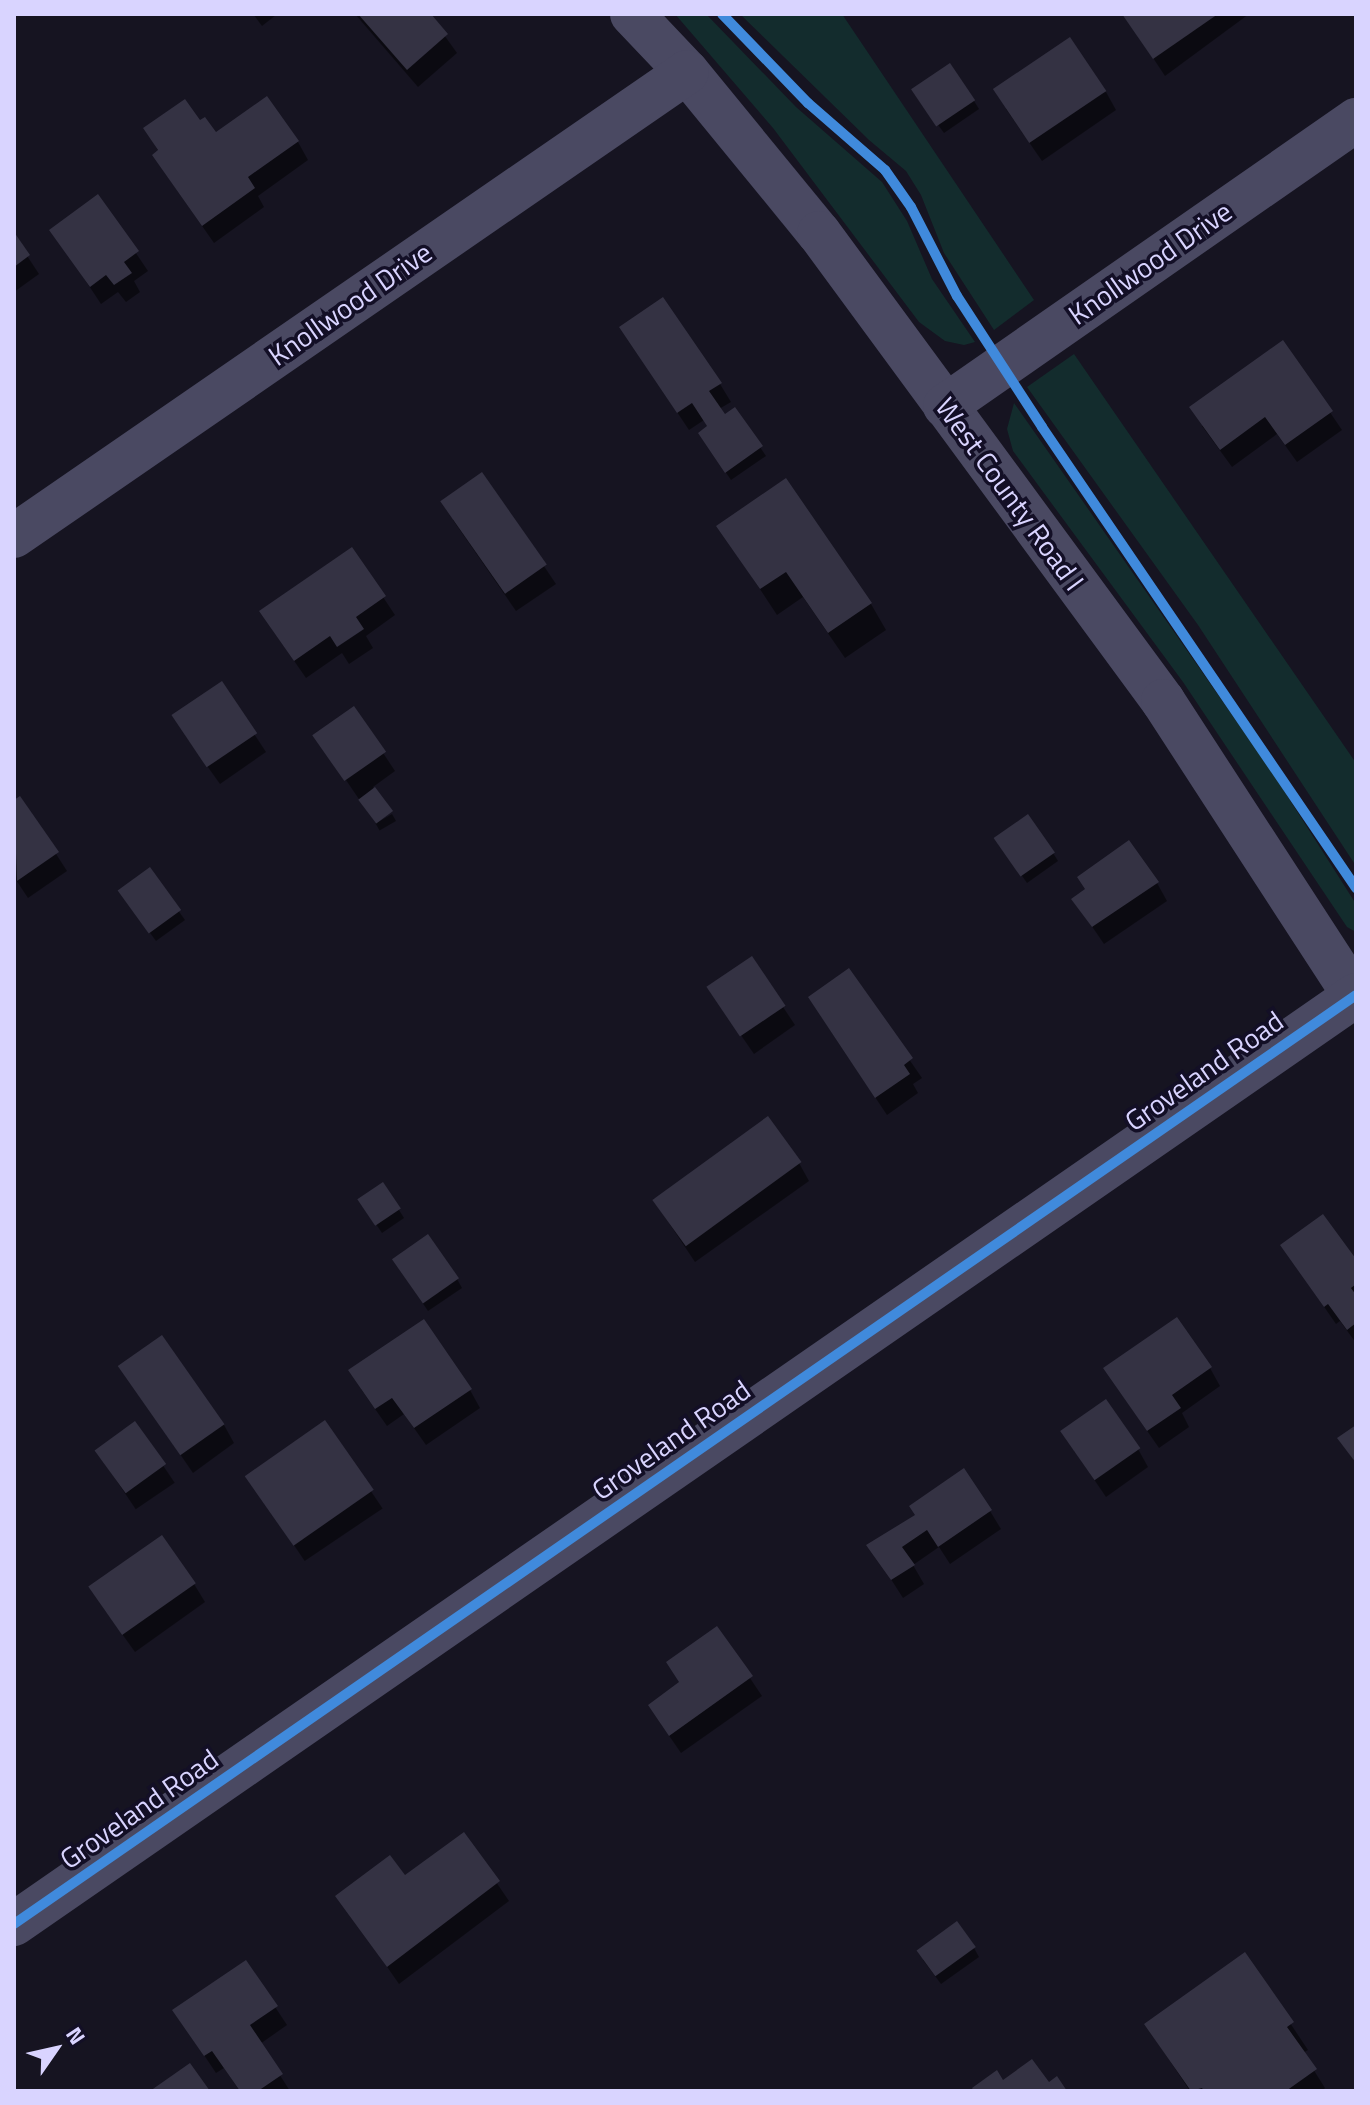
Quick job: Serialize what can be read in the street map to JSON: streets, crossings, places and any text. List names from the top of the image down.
{
  "streets": {
    "street": ["Knollwood Drive", "West County Road I", "Groveland Road"]
  },
  "crossings": [
    ["Knollwood Drive", "West County Road I"],
    ["West County Road I", "Groveland Road"]
  ],
  "north": "top right"
}
